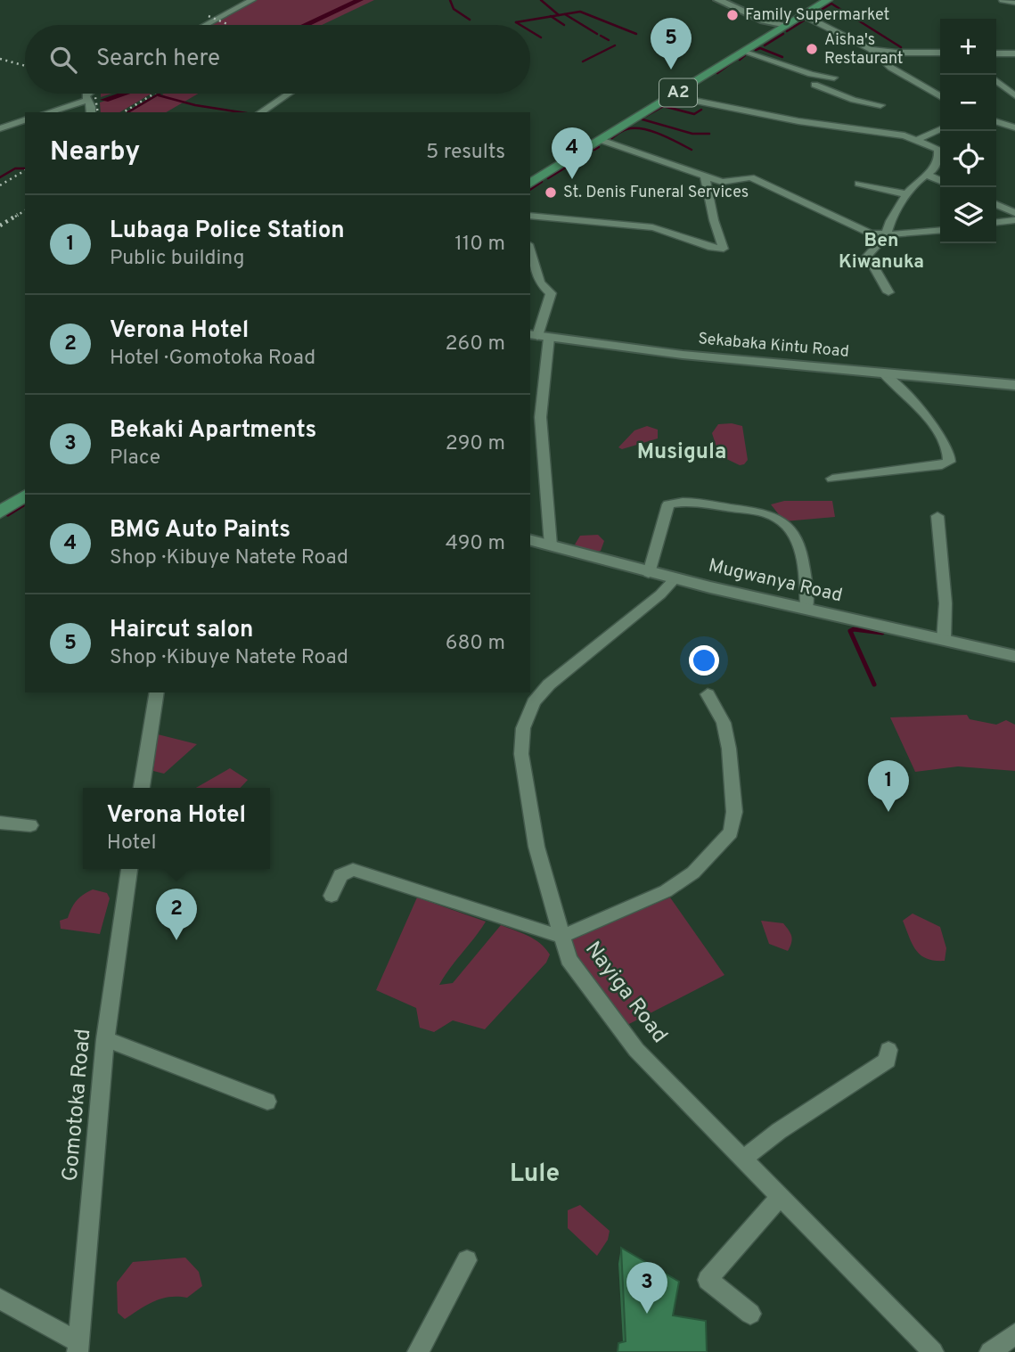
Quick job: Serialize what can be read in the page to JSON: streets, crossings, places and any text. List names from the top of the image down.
{
  "streets": {
    "main road": ["A2"],
    "street": [
      "Sekabaka Kintu Road",
      "Mugwanya Road",
      "Nayiga Road",
      "Gomotoka Road"
    ]
  },
  "crossings": [
    ["Mugwanya Road", "Nayiga Road"]
  ],
  "districts": ["Ben Kiwanuka", "Musigula", "Lule"],
  "places": ["Family Supermarket", "Aisha's Restaurant", "St. Denis Funeral Services"],
  "page": {
    "pins": [
      "5",
      "4",
      "1",
      "2",
      "3"
    ],
    "map_buttons": ["+", "−"],
    "search": "Search here",
    "heading": ["Nearby", "5 results"],
    "list": [
      {
        "mark": "1",
        "name": "Lubaga Police Station",
        "note": "Public building",
        "value": "110 m"
      },
      {
        "mark": "2",
        "name": "Verona Hotel",
        "note": "Hotel · Gomotoka Road",
        "value": "260 m"
      },
      {
        "mark": "3",
        "name": "Bekaki Apartments",
        "note": "Place",
        "value": "290 m"
      },
      {
        "mark": "4",
        "name": "BMG Auto Paints",
        "note": "Shop · Kibuye Natete Road",
        "value": "490 m"
      },
      {
        "mark": "5",
        "name": "Haircut salon",
        "note": "Shop · Kibuye Natete Road",
        "value": "680 m"
      }
    ],
    "popup": ["Verona Hotel", "Hotel"]
  }
}
